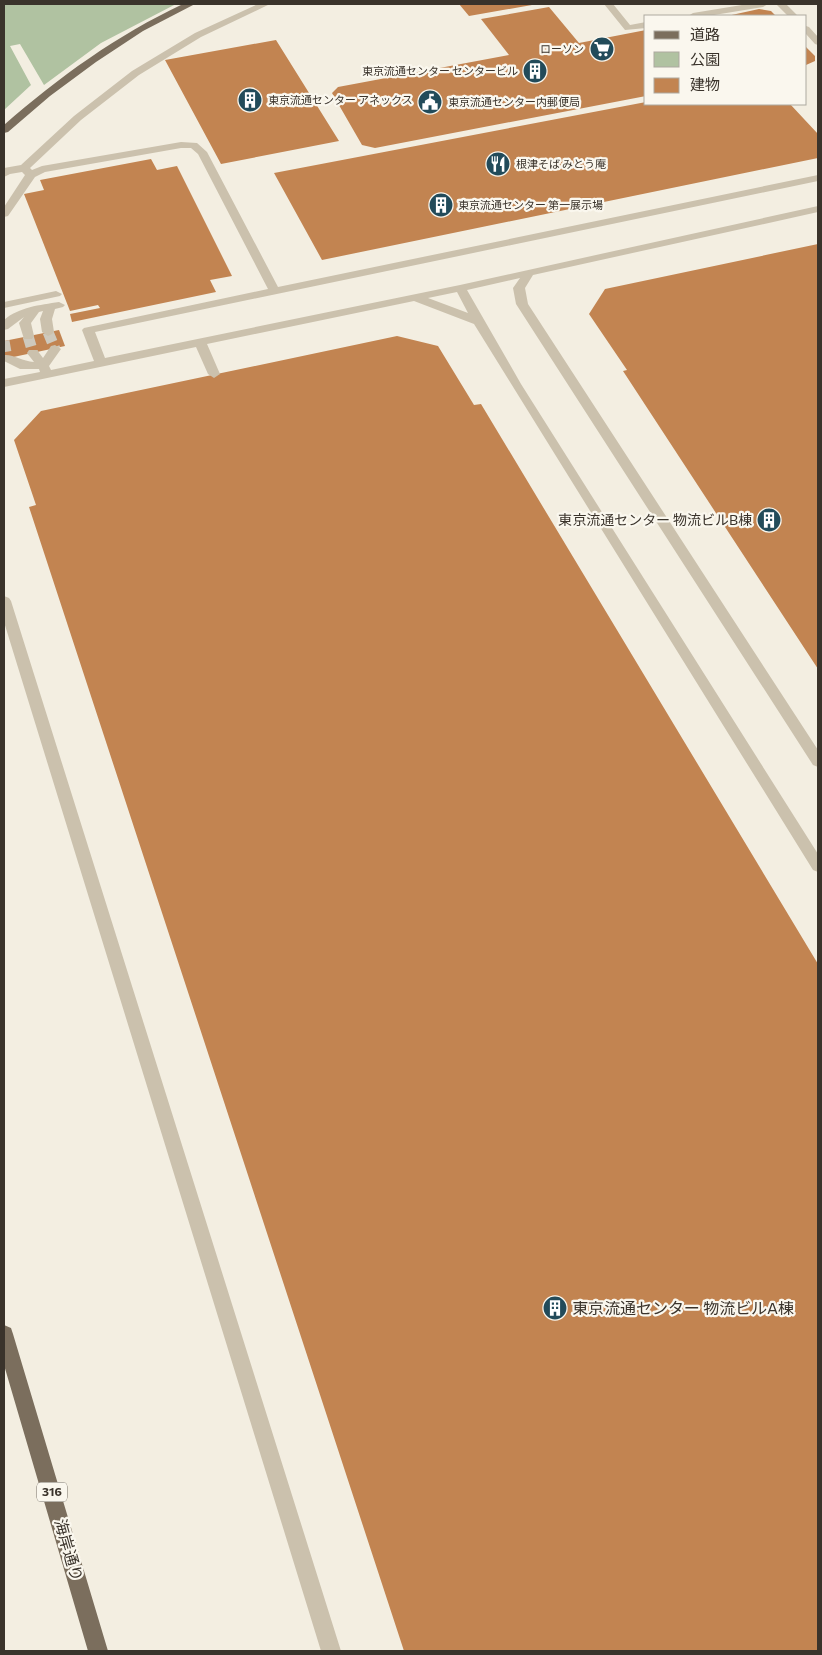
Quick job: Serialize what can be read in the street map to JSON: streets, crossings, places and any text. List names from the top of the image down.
{
  "streets": {
    "main road": ["316", "海岸通り"]
  },
  "places": {
    "supermarket": ["ローソン"],
    "building": [
      "東京流通センター センタービル",
      "東京流通センター アネックス",
      "東京流通センター 第一展示場",
      "東京流通センター 物流ビルB棟",
      "東京流通センター 物流ビルA棟"
    ],
    "public building": ["東京流通センター内郵便局"],
    "restaurant": ["根津そば みとう庵"]
  },
  "legend": ["道路", "公園", "建物"]
}
